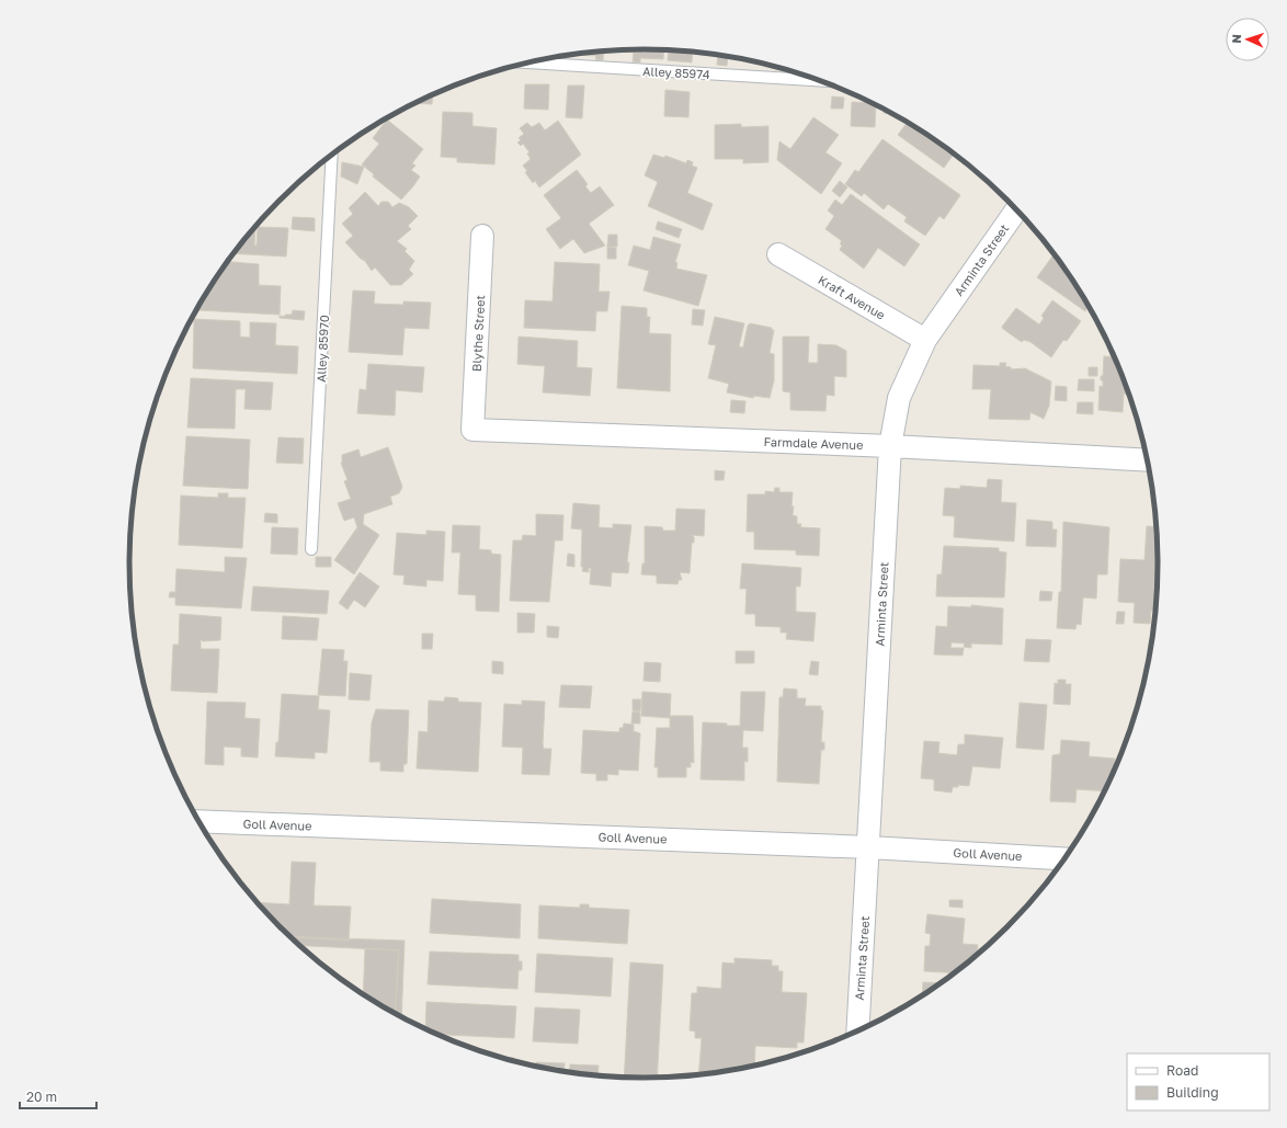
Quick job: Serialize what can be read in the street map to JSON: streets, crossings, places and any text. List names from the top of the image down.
{
  "streets": {
    "street": [
      "Arminta Street",
      "Kraft Avenue",
      "Blythe Street",
      "Farmdale Avenue",
      "Goll Avenue"
    ],
    "lane": ["Alley 85974", "Alley 85970"]
  },
  "crossings": [
    ["Arminta Street", "Kraft Avenue"],
    ["Arminta Street", "Farmdale Avenue"],
    ["Arminta Street", "Goll Avenue"],
    ["Blythe Street", "Farmdale Avenue"]
  ],
  "legend": ["Road", "Building"],
  "scale_bar": "20 m",
  "north": "left"
}
